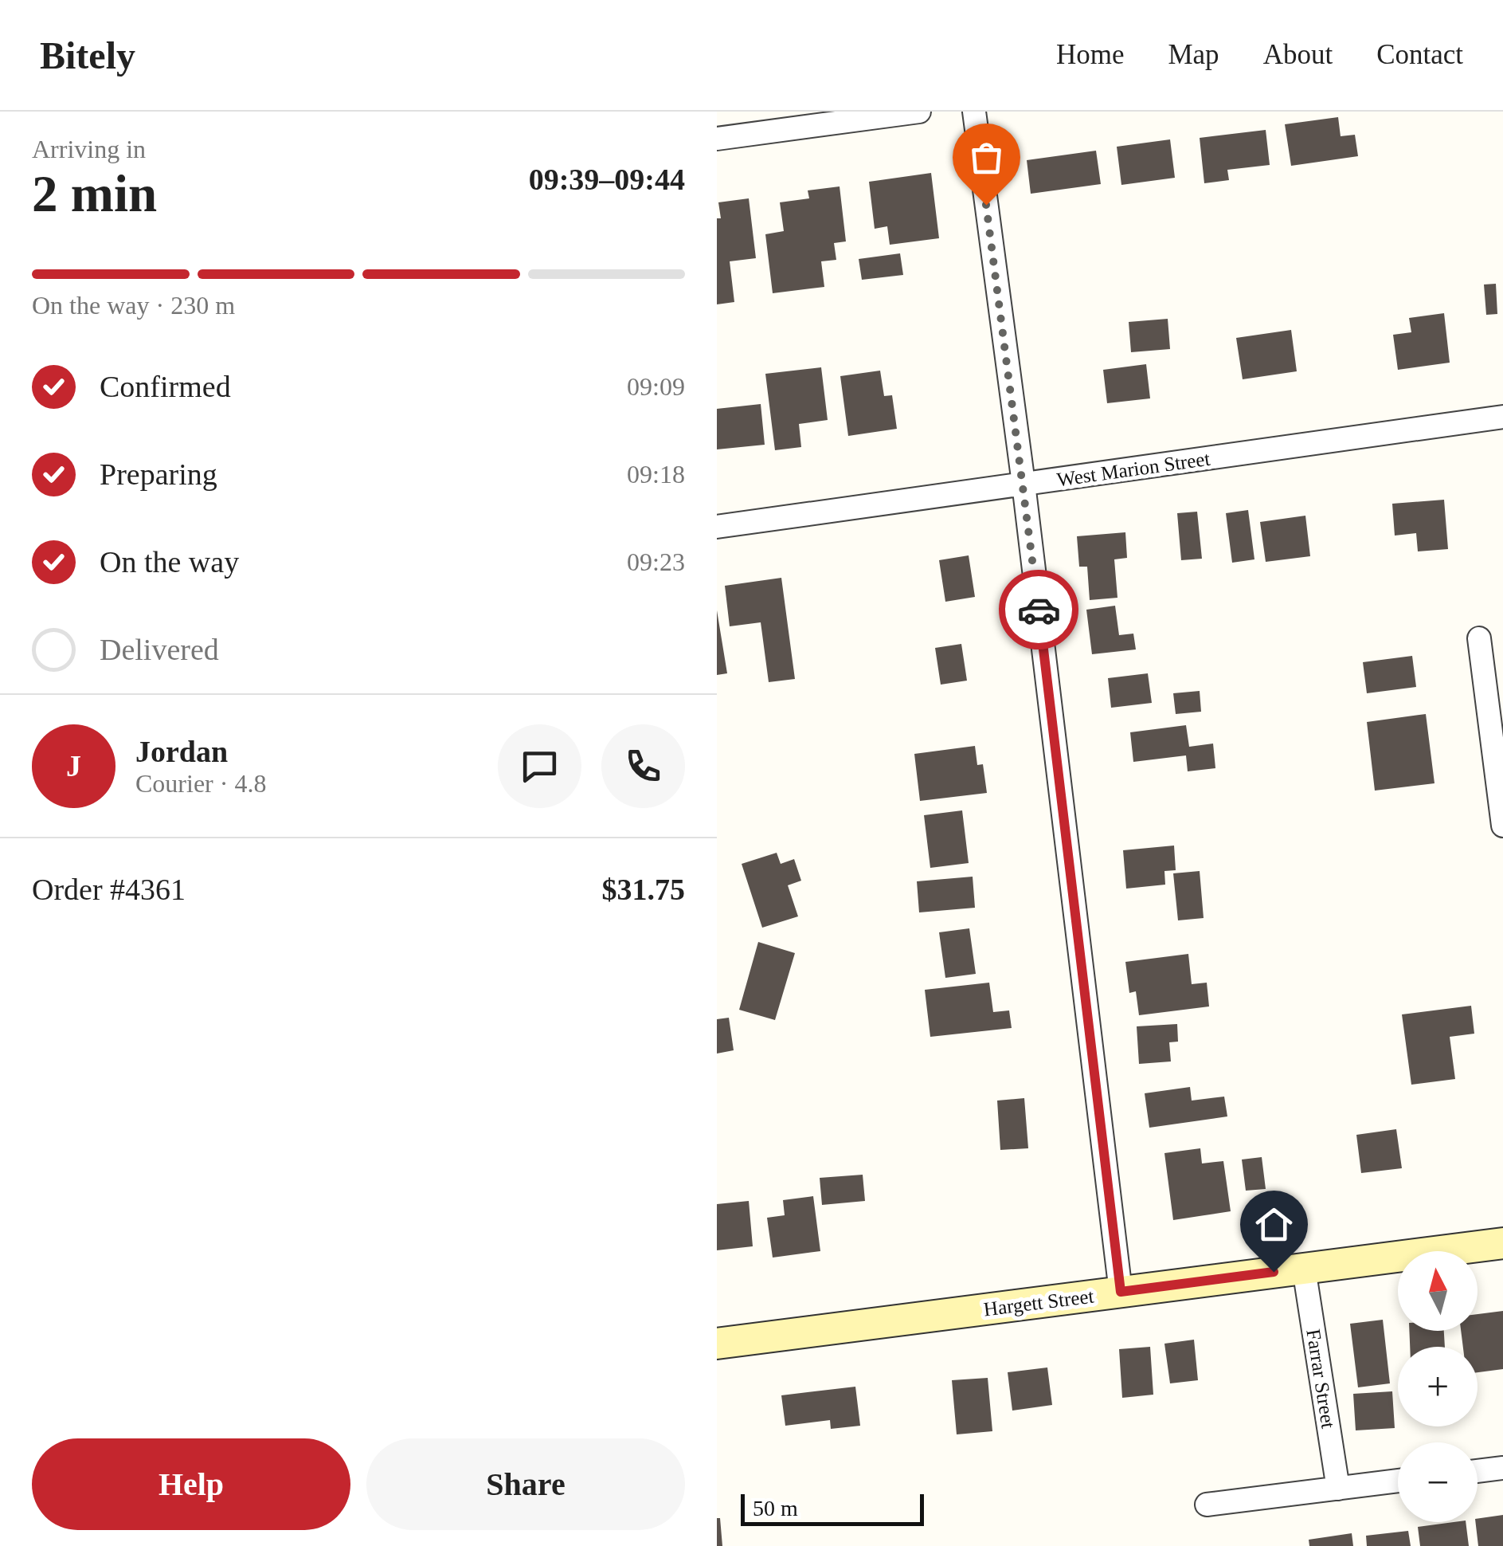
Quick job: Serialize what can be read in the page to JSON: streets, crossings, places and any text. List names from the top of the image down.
{
  "streets": {
    "street": ["West Marion Street", "Hargett Street", "Farrar Street"]
  },
  "crossings": [
    ["Hargett Street", "Farrar Street"]
  ],
  "scale_bar": "50 m",
  "north": "top",
  "page": {
    "header": "Bitely",
    "nav": [
      "Home",
      "Map",
      "About",
      "Contact"
    ],
    "heading": ["2 min", "Arriving in", "09:39–09:44"],
    "panel": [
      "Jordan",
      "Courier · 4.8",
      "Order #4361",
      "$31.75"
    ],
    "bar": "On the way · 230 m",
    "list": [
      ["Confirmed", "09:09"],
      ["Preparing", "09:18"],
      ["On the way", "09:23"],
      "Delivered"
    ],
    "round": "J",
    "map_buttons": ["+", "−"],
    "buttons": ["Help", "Share"],
    "scale": "50 m"
  }
}
